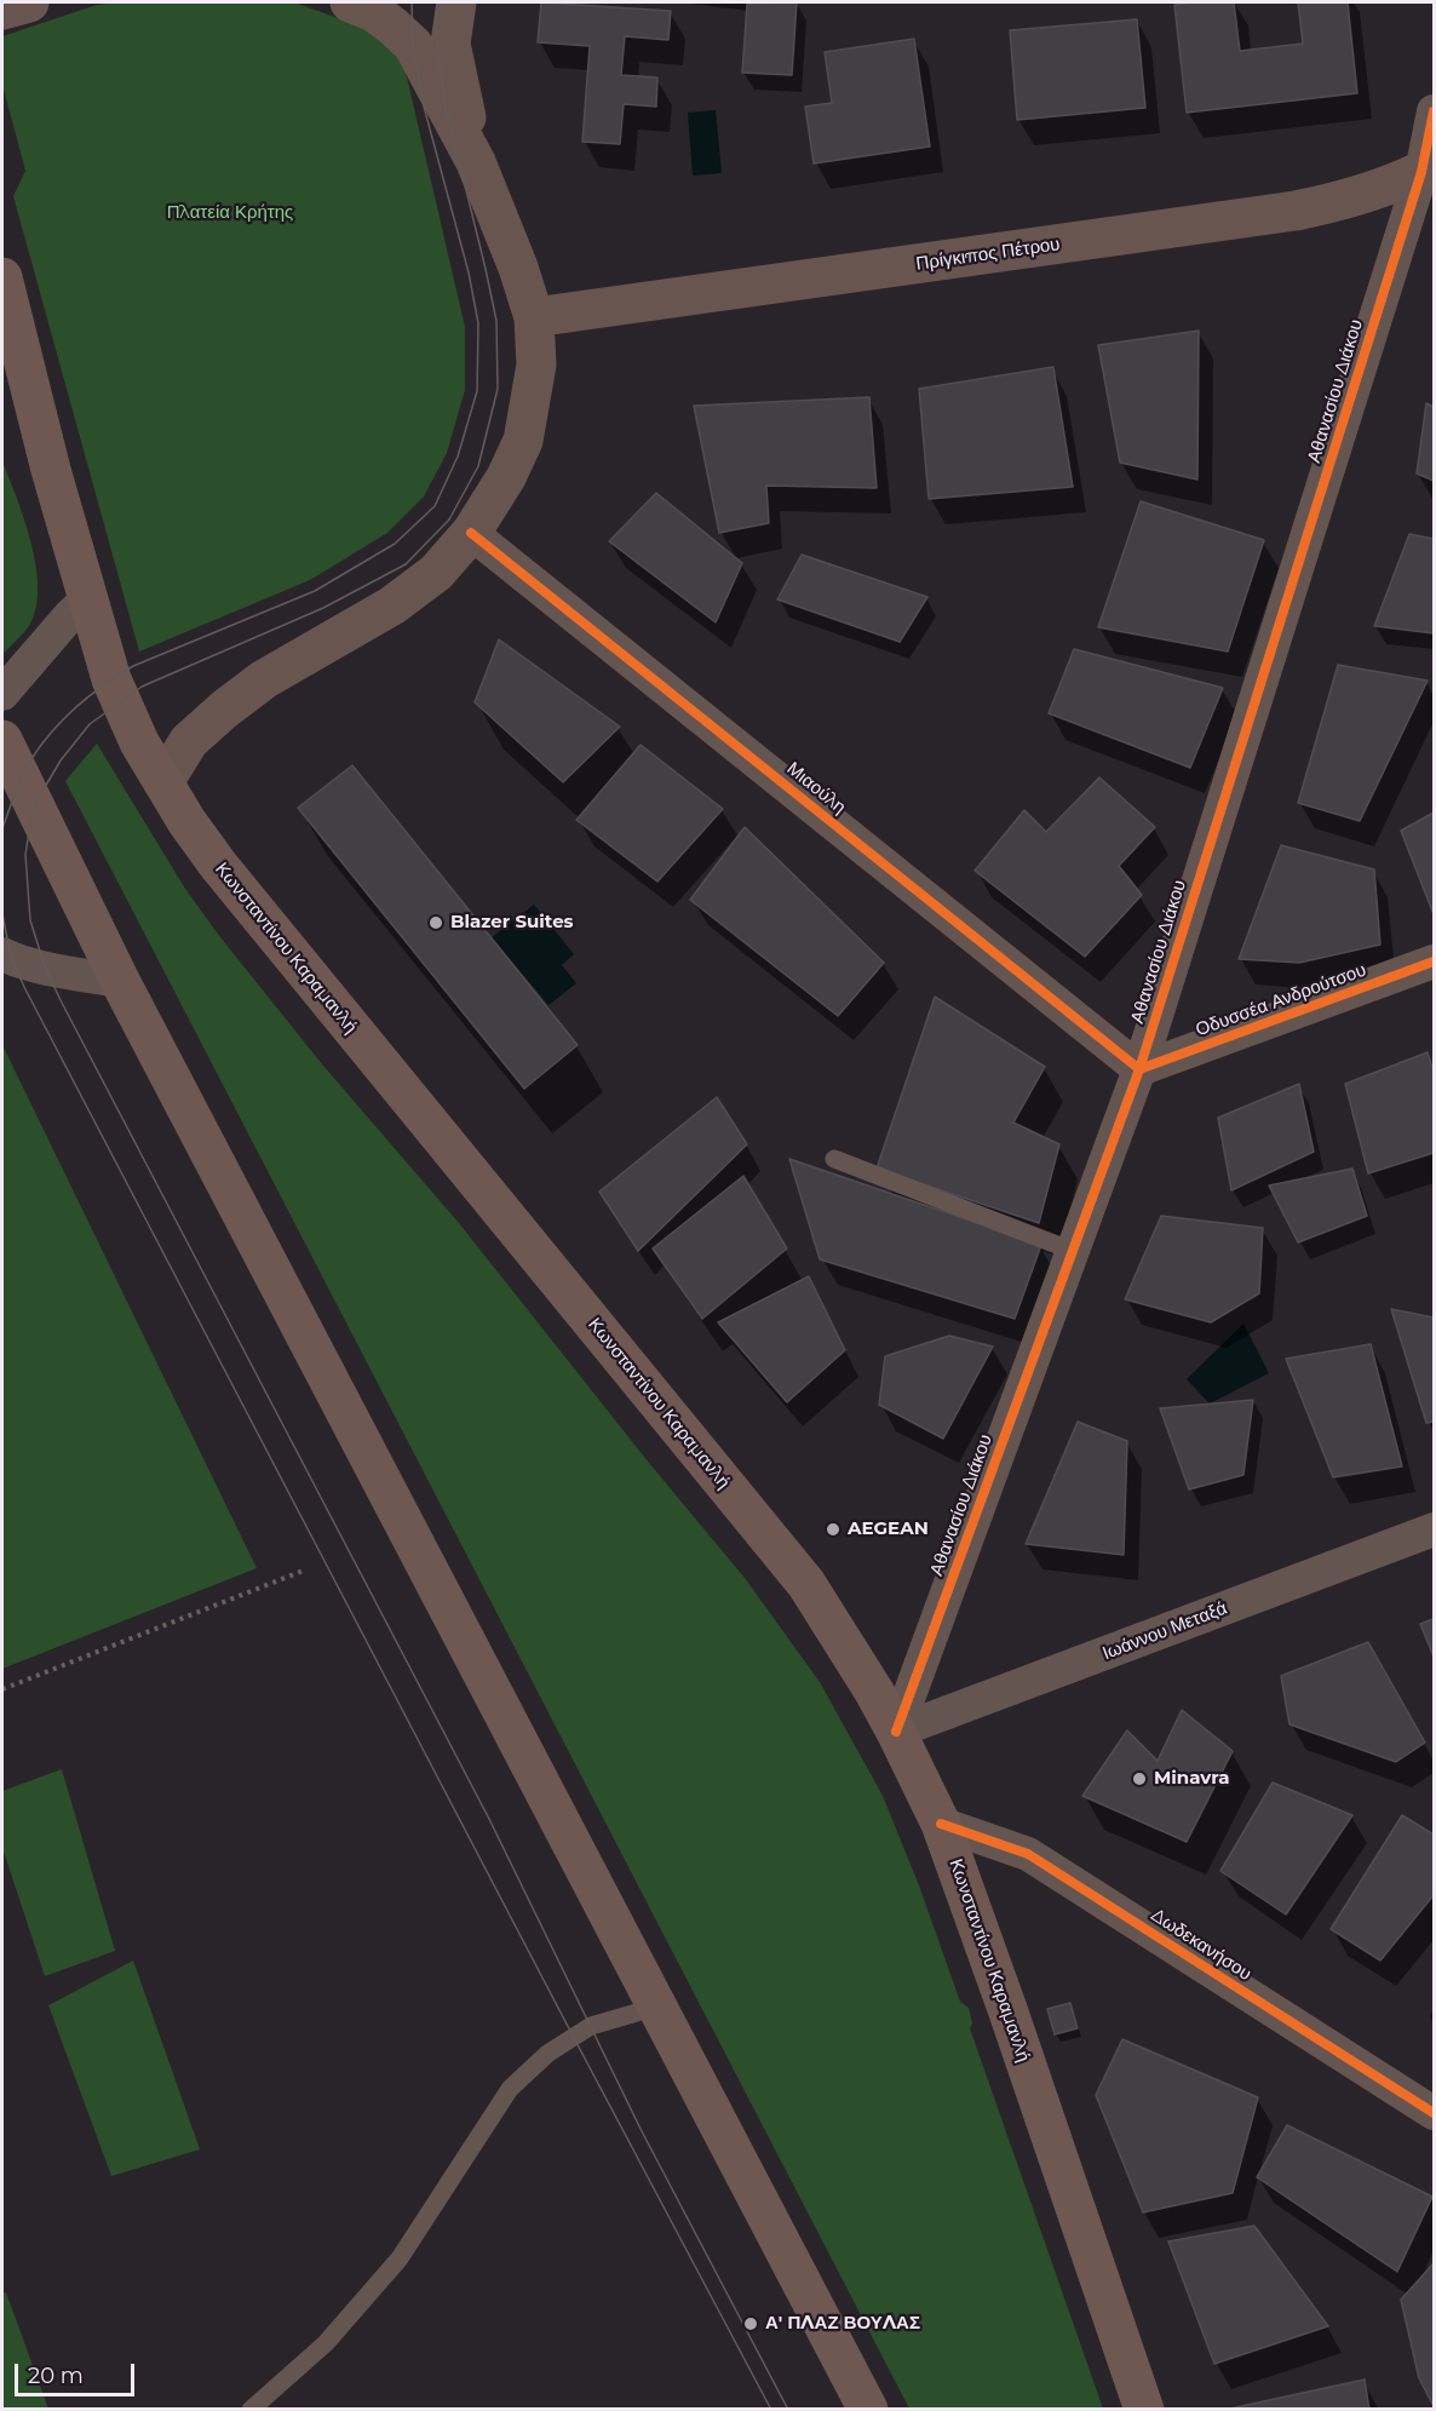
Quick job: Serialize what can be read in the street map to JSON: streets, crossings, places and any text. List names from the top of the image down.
{
  "streets": {
    "highway": ["Κωνσταντίνου Καραμανλή"],
    "main road": ["Πρίγκιπος Πέτρου"],
    "street": [
      "Αθανασίου Διάκου",
      "Μιαούλη",
      "Οδυσσέα Ανδρούτσου",
      "Ιωάννου Μεταξά",
      "Δωδεκανήσου"
    ]
  },
  "crossings": [
    ["Πρίγκιπος Πέτρου", "Αθανασίου Διάκου"],
    ["Αθανασίου Διάκου", "Μιαούλη"],
    ["Αθανασίου Διάκου", "Κωνσταντίνου Καραμανλή"],
    ["Αθανασίου Διάκου", "Οδυσσέα Ανδρούτσου"],
    ["Αθανασίου Διάκου", "Ιωάννου Μεταξά"],
    ["Μιαούλη", "Οδυσσέα Ανδρούτσου"],
    ["Κωνσταντίνου Καραμανλή", "Ιωάννου Μεταξά"],
    ["Κωνσταντίνου Καραμανλή", "Δωδεκανήσου"]
  ],
  "parks": ["Πλατεία Κρήτης"],
  "places": [
    "Blazer Suites",
    "AEGEAN",
    "Minavra",
    "Α' ΠΛΑΖ ΒΟΥΛΑΣ"
  ],
  "scale_bar": "20 m"
}
